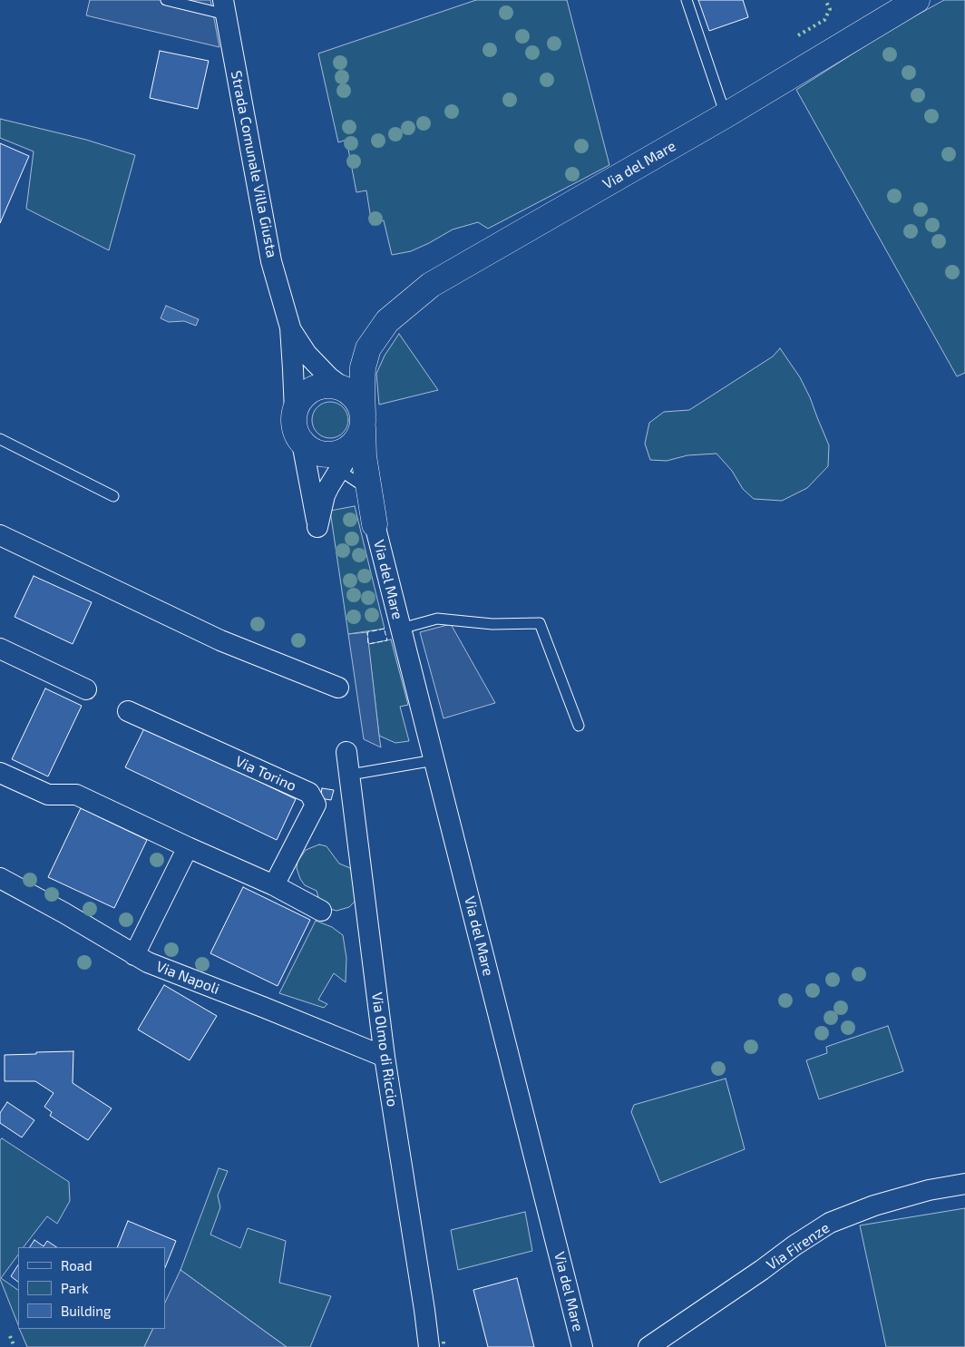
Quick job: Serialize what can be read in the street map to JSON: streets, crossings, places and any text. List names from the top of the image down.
{
  "streets": {
    "street": [
      "Strada Comunale Villa Giusta",
      "Via del Mare",
      "Via Torino",
      "Via Napoli",
      "Via Olmo di Riccio",
      "Via Firenze"
    ]
  },
  "crossings": [
    ["Via Napoli", "Via Olmo di Riccio"]
  ],
  "legend": ["Road", "Park", "Building"]
}
